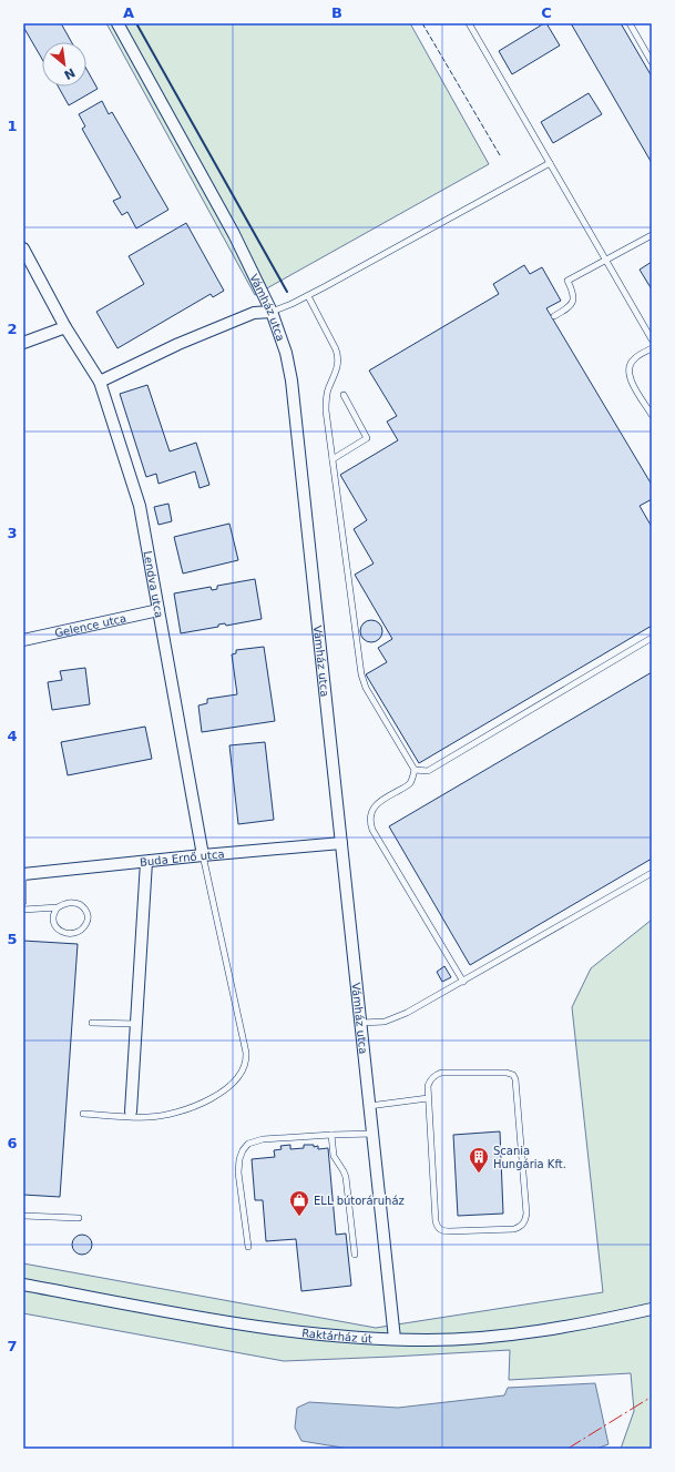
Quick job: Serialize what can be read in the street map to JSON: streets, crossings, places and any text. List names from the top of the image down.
{
  "streets": {
    "street": [
      "Vámház utca",
      "Lendva utca",
      "Gelence utca",
      "Buda Ernő utca",
      "Raktárház út"
    ]
  },
  "crossings": [
    ["Vámház utca", "Buda Ernő utca"],
    ["Vámház utca", "Raktárház út"],
    ["Lendva utca", "Gelence utca"],
    ["Lendva utca", "Buda Ernő utca"]
  ],
  "places": {
    "building": ["Scania Hungária Kft."],
    "shop": ["ELL bútoráruház"]
  },
  "north": "bottom right",
  "grid": {
    "columns": ["A", "B", "C"],
    "rows": [
      "1",
      "2",
      "3",
      "4",
      "5",
      "6",
      "7"
    ]
  }
}
